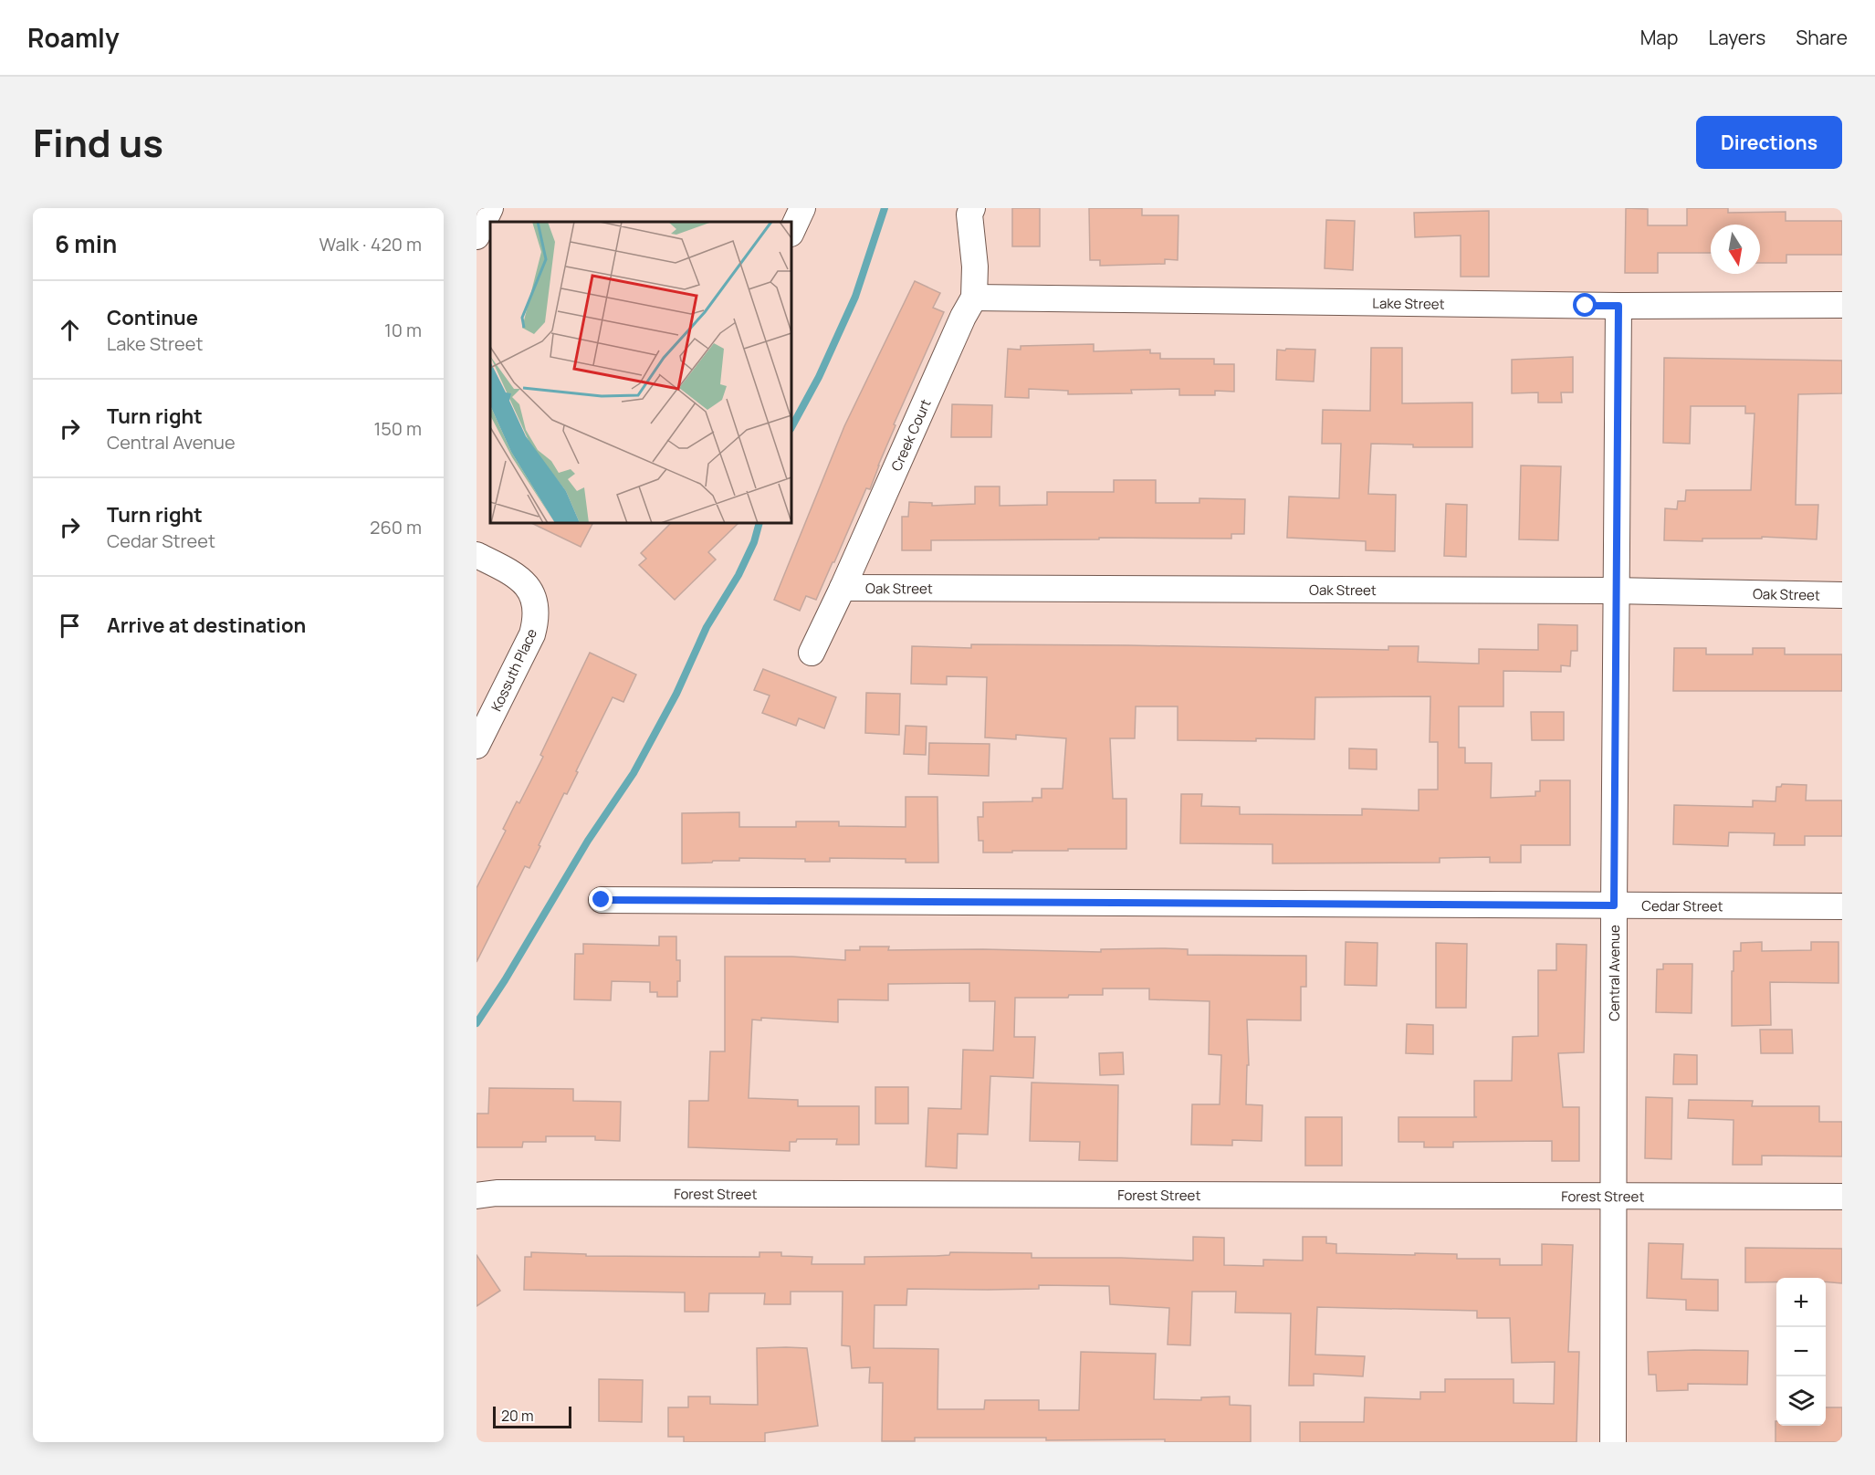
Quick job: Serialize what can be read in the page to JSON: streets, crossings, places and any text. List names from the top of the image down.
{
  "streets": {
    "street": [
      "Lake Street",
      "Creek Court",
      "Oak Street",
      "Kossuth Place",
      "Cedar Street",
      "Central Avenue",
      "Forest Street"
    ]
  },
  "crossings": [
    ["Lake Street", "Creek Court"],
    ["Lake Street", "Central Avenue"],
    ["Creek Court", "Oak Street"],
    ["Oak Street", "Central Avenue"],
    ["Cedar Street", "Central Avenue"],
    ["Central Avenue", "Forest Street"]
  ],
  "scale_bar": "20 m",
  "north": "bottom",
  "page": {
    "header": "Roamly",
    "nav": ["Map", "Layers", "Share"],
    "title": "Find us",
    "buttons": "Directions",
    "heading": ["6 min", "Walk · 420 m"],
    "list": [
      ["Continue", "Lake Street", "10 m"],
      ["Turn right", "Central Avenue", "150 m"],
      ["Turn right", "Cedar Street", "260 m"],
      "Arrive at destination"
    ],
    "map_buttons": ["+", "−"],
    "scale": "20 m"
  }
}
